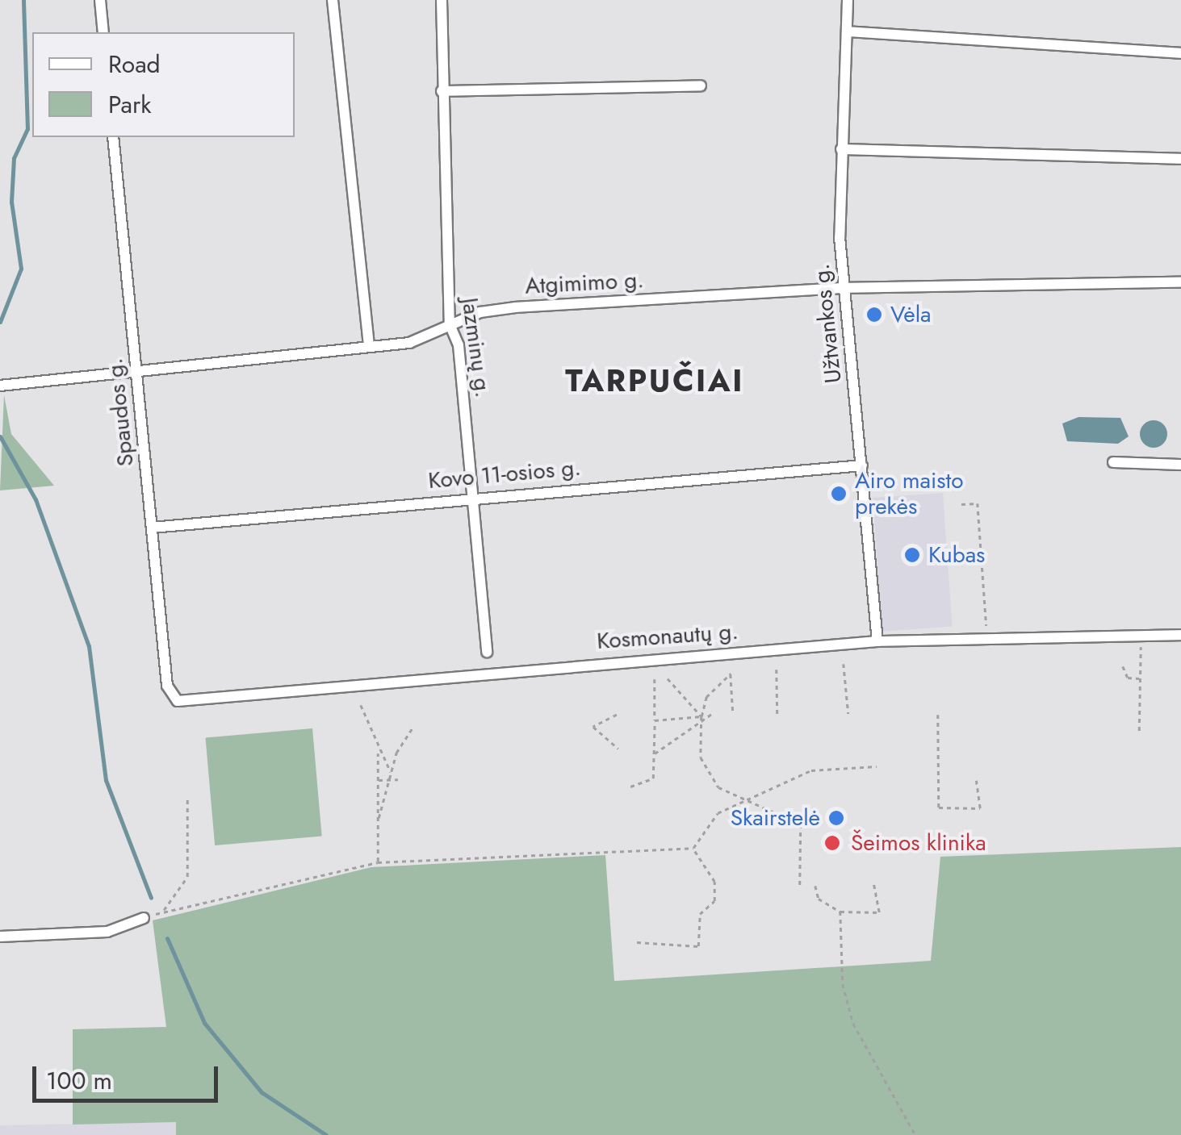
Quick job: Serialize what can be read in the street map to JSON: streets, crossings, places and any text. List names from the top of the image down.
{
  "streets": {
    "street": [
      "Atgimimo g.",
      "Užtvankos g.",
      "Jazminų g.",
      "Spaudos g.",
      "Kovo 11-osios g.",
      "Kosmonautų g."
    ]
  },
  "crossings": [
    ["Atgimimo g.", "Užtvankos g."],
    ["Atgimimo g.", "Jazminų g."],
    ["Atgimimo g.", "Spaudos g."],
    ["Užtvankos g.", "Kovo 11-osios g."],
    ["Užtvankos g.", "Kosmonautų g."],
    ["Jazminų g.", "Kovo 11-osios g."],
    ["Spaudos g.", "Kovo 11-osios g."],
    ["Spaudos g.", "Kosmonautų g."]
  ],
  "districts": ["TARPUČIAI"],
  "places": [
    "Vėla",
    "Airo maisto prekės",
    "Kubas",
    "Skairstelė",
    "Šeimos klinika"
  ],
  "legend": ["Road", "Park"],
  "scale_bar": "100 m"
}
